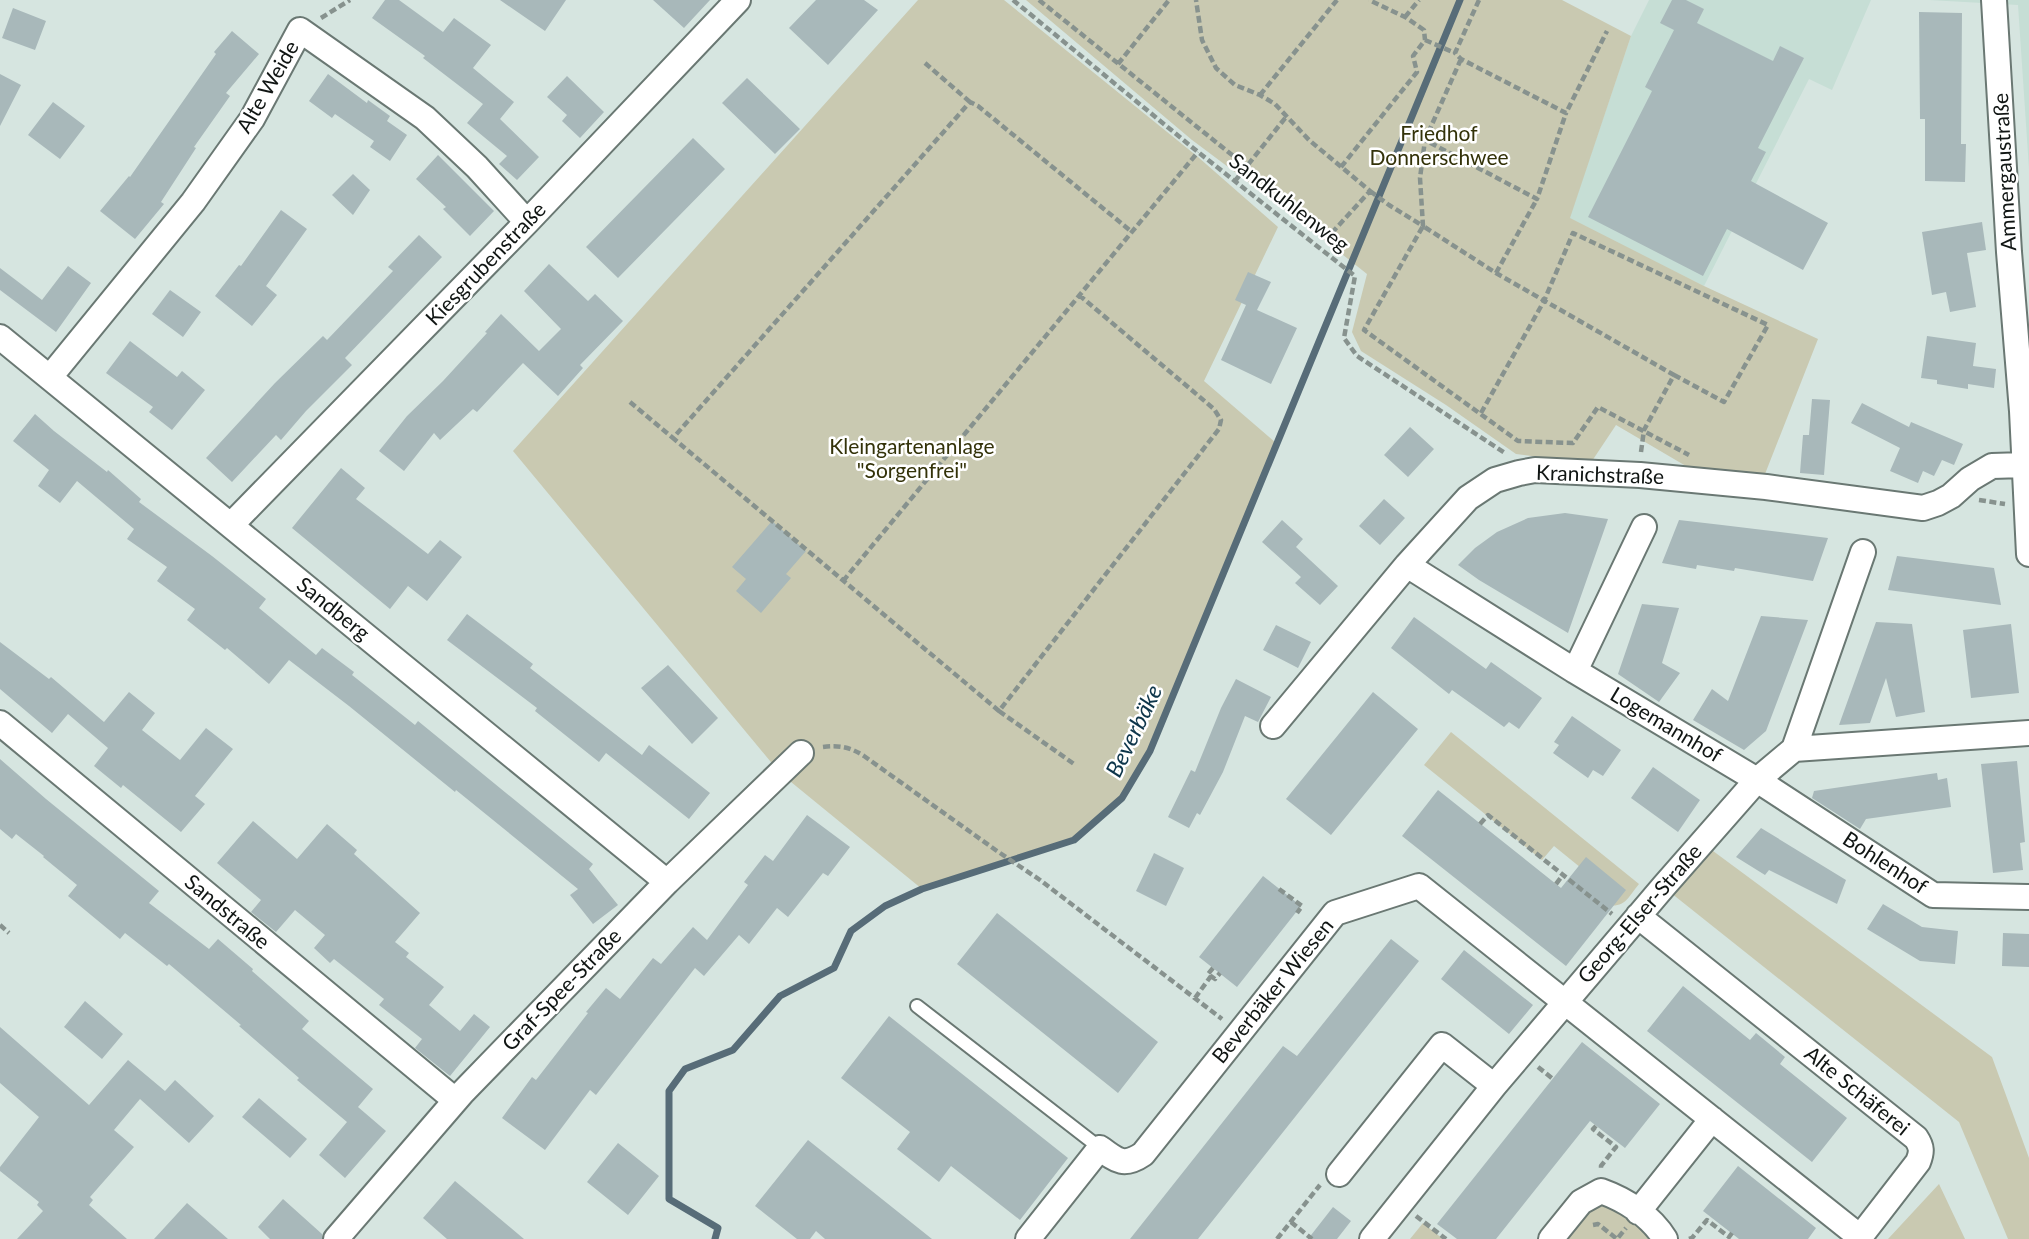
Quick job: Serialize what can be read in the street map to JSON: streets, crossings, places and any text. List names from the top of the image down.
{
  "streets": {
    "street": [
      "Alte Weide",
      "Ammergaustraße",
      "Kiesgrubenstraße",
      "Kranichstraße",
      "Sandberg",
      "Logemannhof",
      "Bohlenhof",
      "Sandstraße",
      "Georg-Elser-Straße",
      "Graf-Spee-Straße",
      "Beverbäker Wiesen",
      "Alte Schäferei"
    ],
    "path": ["Sandkuhlenweg"]
  },
  "crossings": [
    ["Alte Weide", "Kiesgrubenstraße"],
    ["Alte Weide", "Sandberg"],
    ["Ammergaustraße", "Kranichstraße"],
    ["Sandkuhlenweg", "Kranichstraße"],
    ["Kiesgrubenstraße", "Sandberg"],
    ["Kranichstraße", "Logemannhof"],
    ["Sandberg", "Graf-Spee-Straße"],
    ["Logemannhof", "Bohlenhof"],
    ["Logemannhof", "Georg-Elser-Straße"],
    ["Bohlenhof", "Georg-Elser-Straße"],
    ["Sandstraße", "Graf-Spee-Straße"],
    ["Georg-Elser-Straße", "Beverbäker Wiesen"],
    ["Georg-Elser-Straße", "Alte Schäferei"],
    ["Beverbäker Wiesen", "Alte Schäferei"]
  ],
  "water": ["Beverbäke"],
  "parks": ["Friedhof Donnerschwee", "Kleingartenanlage \"Sorgenfrei\""]
}
